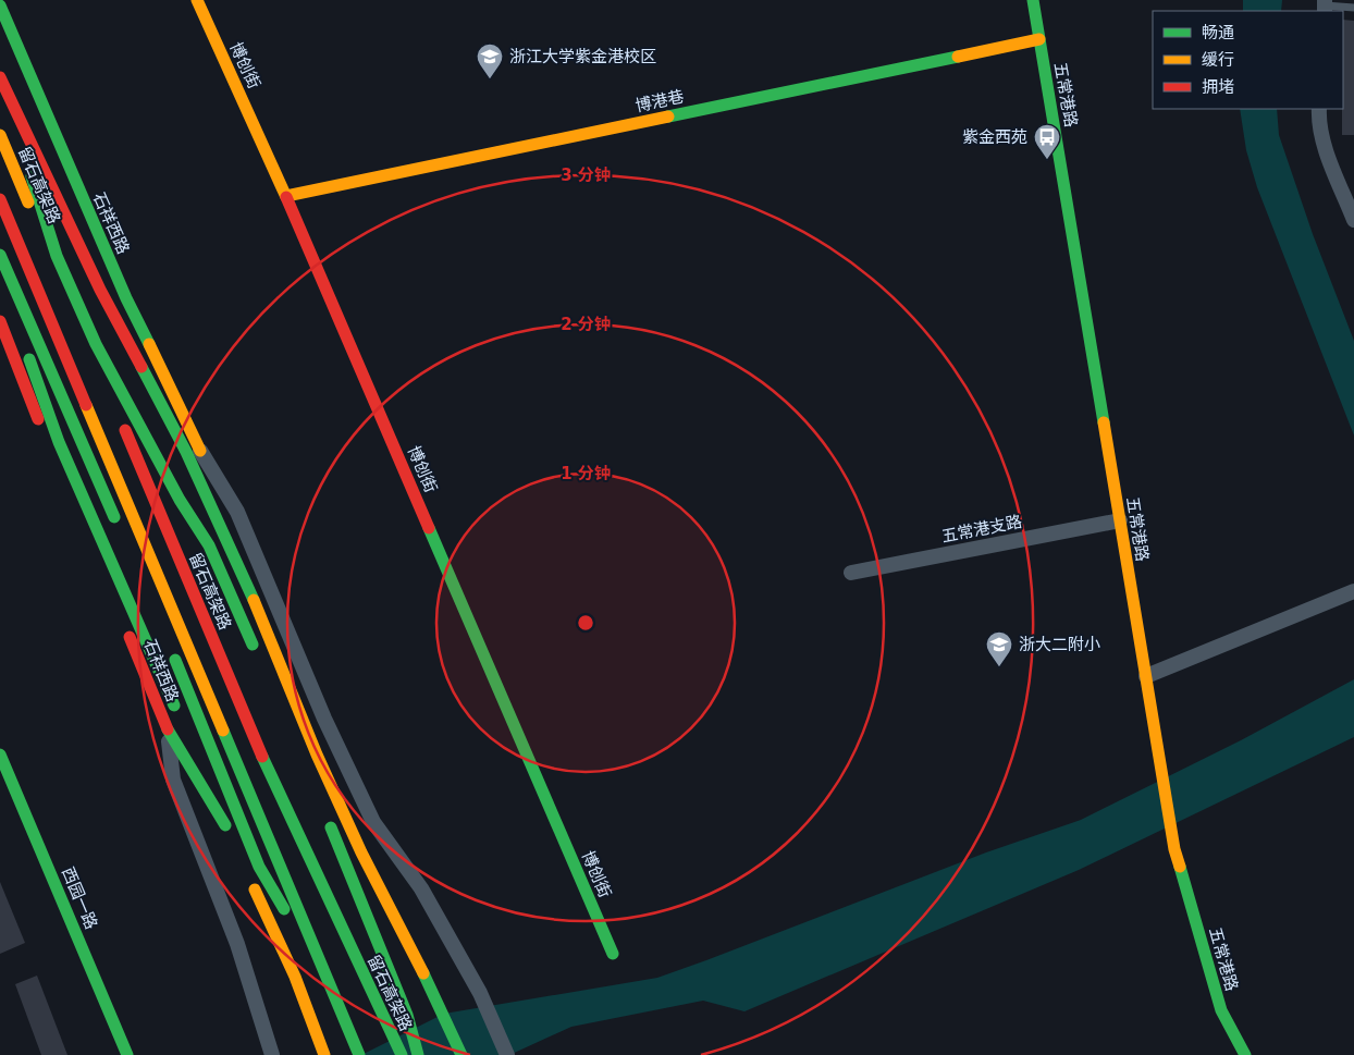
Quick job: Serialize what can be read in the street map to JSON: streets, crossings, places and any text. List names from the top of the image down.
{
  "streets": {
    "main road": [
      "博创街",
      "五常港路",
      "博港巷",
      "留石高架路",
      "石祥西路",
      "西园一路"
    ],
    "street": ["五常港支路"]
  },
  "crossings": [
    ["博创街", "博港巷"],
    ["五常港路", "博港巷"],
    ["五常港路", "五常港支路"]
  ],
  "places": {
    "school or university": ["浙江大学紫金港校区", "浙大二附小"],
    "bus stop": ["紫金西苑"]
  },
  "legend": ["畅通", "缓行", "拥堵"],
  "rings": ["3 分钟", "2 分钟", "1 分钟"]
}
